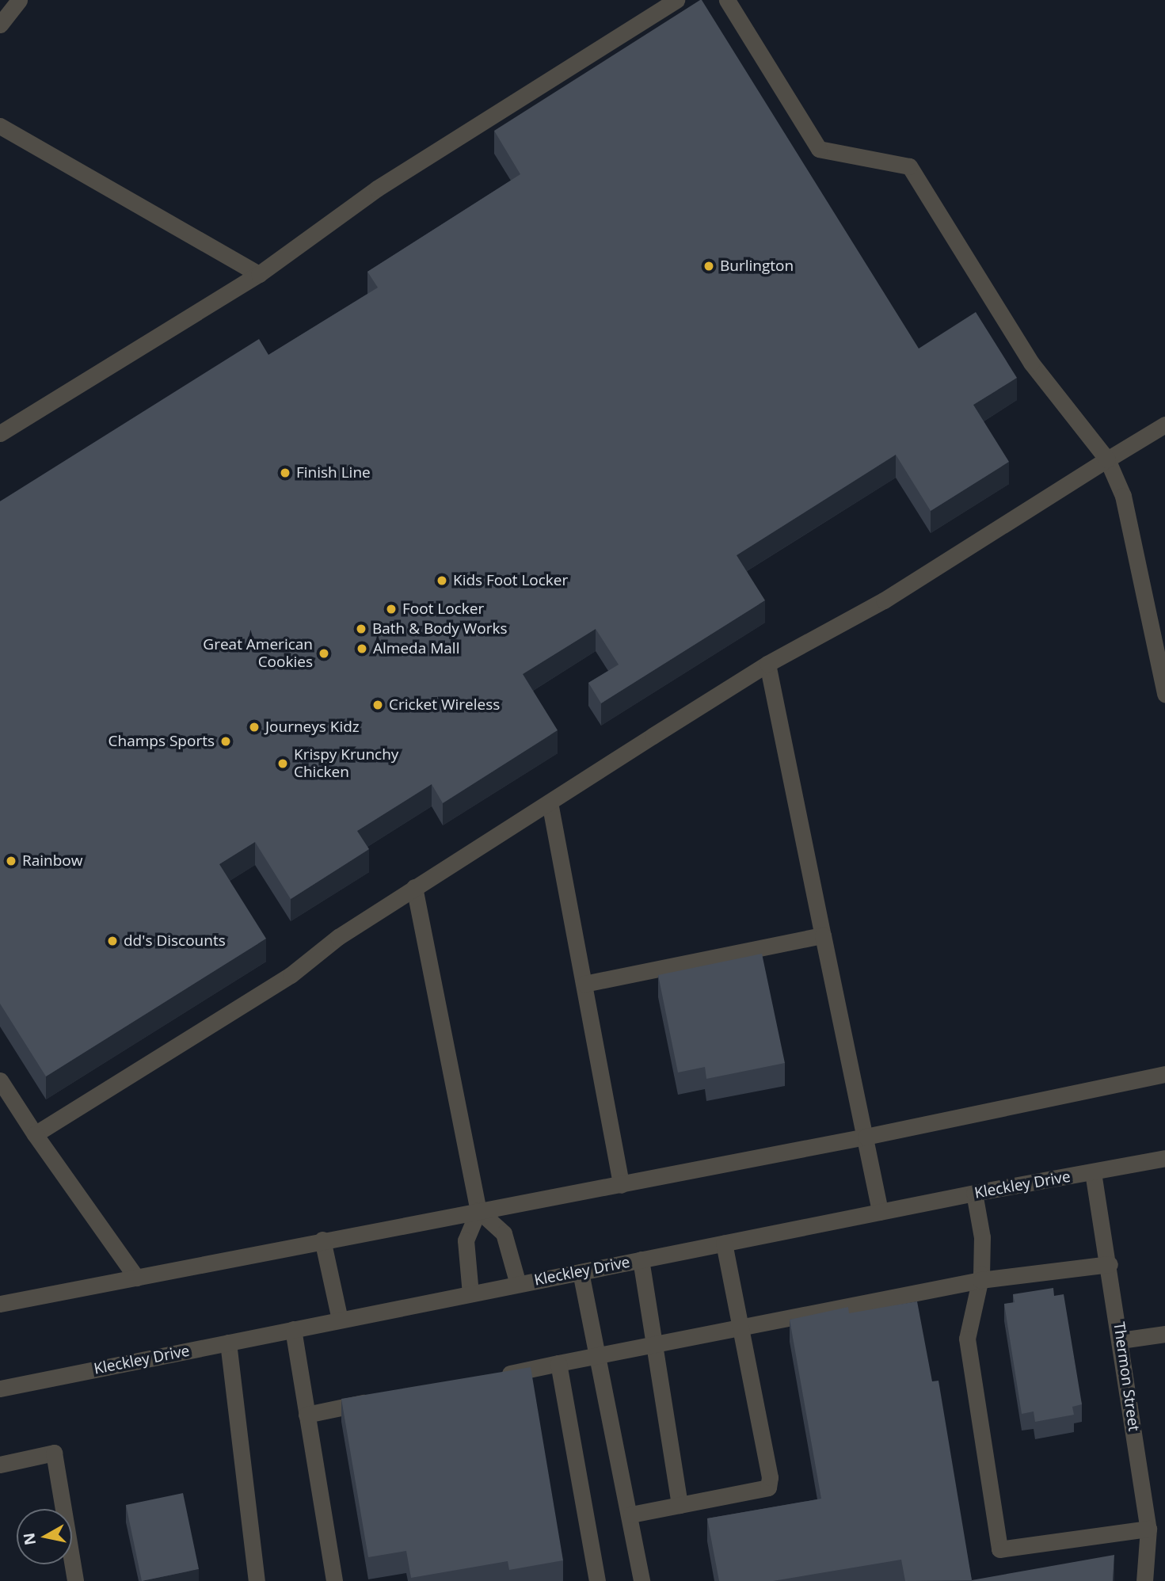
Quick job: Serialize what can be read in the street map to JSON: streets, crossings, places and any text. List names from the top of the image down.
{
  "streets": {
    "street": ["Kleckley Drive", "Thermon Street"]
  },
  "crossings": [
    ["Kleckley Drive", "Thermon Street"]
  ],
  "places": [
    "Burlington",
    "Finish Line",
    "Kids Foot Locker",
    "Foot Locker",
    "Bath & Body Works",
    "Almeda Mall",
    "Great American Cookies",
    "Cricket Wireless",
    "Journeys Kidz",
    "Champs Sports",
    "Krispy Krunchy Chicken",
    "Rainbow",
    "dd's Discounts"
  ],
  "north": "left"
}
